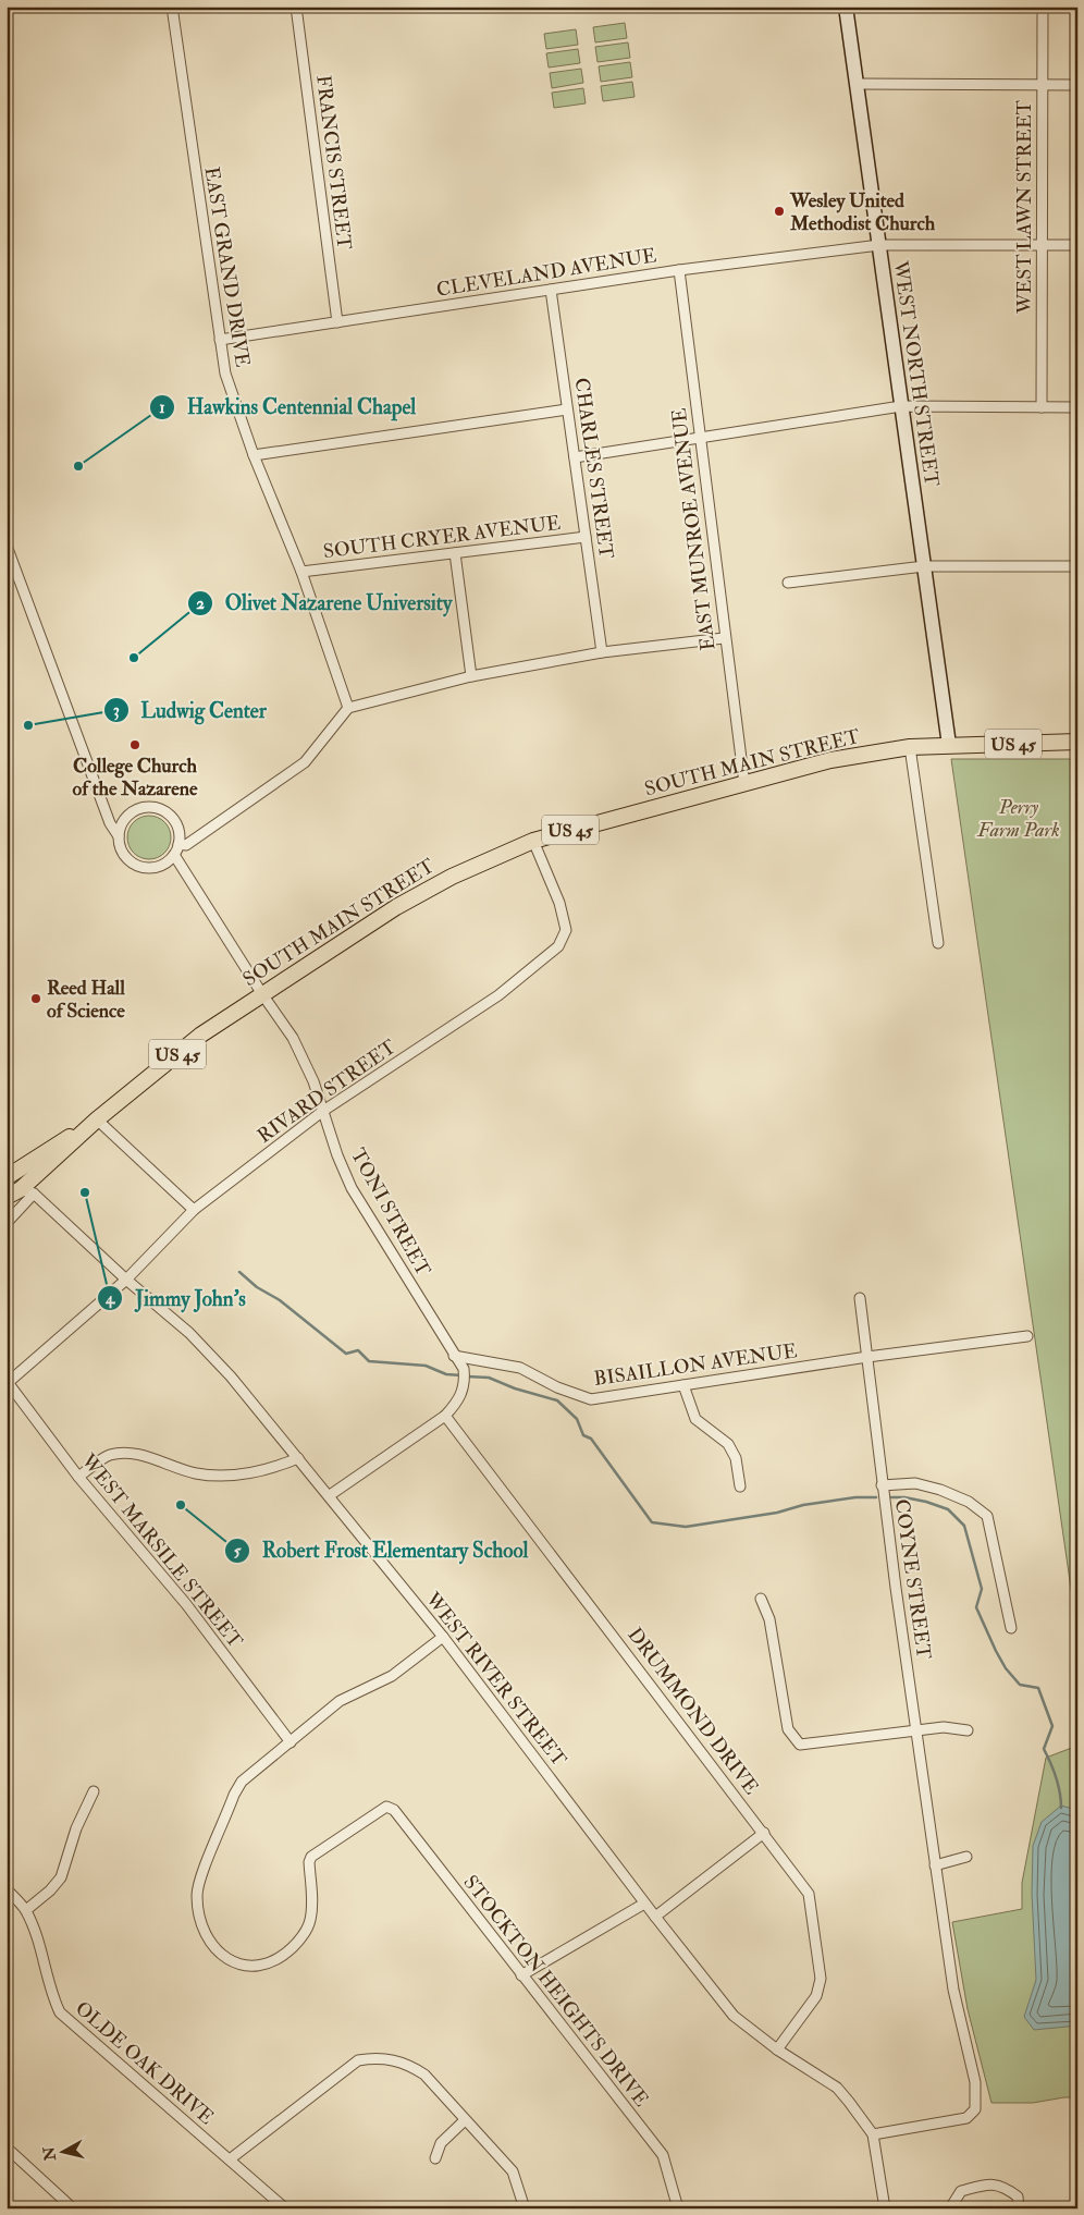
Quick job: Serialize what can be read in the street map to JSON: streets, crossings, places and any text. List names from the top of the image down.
{
  "streets": {
    "main road": ["WEST NORTH STREET", "US 45", "SOUTH MAIN STREET"],
    "street": [
      "FRANCIS STREET",
      "WEST LAWN STREET",
      "EAST GRAND DRIVE",
      "CLEVELAND AVENUE",
      "CHARLES STREET",
      "EAST MUNROE AVENUE",
      "SOUTH CRYER AVENUE",
      "RIVARD STREET",
      "TONI STREET",
      "BISAILLON AVENUE",
      "WEST MARSILE STREET",
      "COYNE STREET",
      "WEST RIVER STREET",
      "DRUMMOND DRIVE",
      "STOCKTON HEIGHTS DRIVE",
      "OLDE OAK DRIVE"
    ]
  },
  "crossings": [
    ["FRANCIS STREET", "CLEVELAND AVENUE"],
    ["WEST LAWN STREET", "CLEVELAND AVENUE"],
    ["EAST GRAND DRIVE", "CLEVELAND AVENUE"],
    ["EAST GRAND DRIVE", "SOUTH CRYER AVENUE"],
    ["CLEVELAND AVENUE", "WEST NORTH STREET"],
    ["CLEVELAND AVENUE", "CHARLES STREET"],
    ["CLEVELAND AVENUE", "EAST MUNROE AVENUE"],
    ["WEST NORTH STREET", "US 45"],
    ["WEST NORTH STREET", "SOUTH MAIN STREET"],
    ["CHARLES STREET", "SOUTH CRYER AVENUE"],
    ["EAST MUNROE AVENUE", "SOUTH MAIN STREET"],
    ["US 45", "SOUTH MAIN STREET"],
    ["SOUTH MAIN STREET", "RIVARD STREET"],
    ["SOUTH MAIN STREET", "TONI STREET"],
    ["SOUTH MAIN STREET", "WEST RIVER STREET"],
    ["RIVARD STREET", "TONI STREET"],
    ["RIVARD STREET", "WEST MARSILE STREET"],
    ["RIVARD STREET", "WEST RIVER STREET"],
    ["TONI STREET", "BISAILLON AVENUE"],
    ["BISAILLON AVENUE", "COYNE STREET"],
    ["WEST MARSILE STREET", "STOCKTON HEIGHTS DRIVE"],
    ["COYNE STREET", "WEST RIVER STREET"],
    ["WEST RIVER STREET", "DRUMMOND DRIVE"]
  ],
  "parks": ["Perry Farm Park"],
  "places": [
    "Wesley United Methodist Church",
    "Hawkins Centennial Chapel",
    "Olivet Nazarene University",
    "Ludwig Center",
    "College Church of the Nazarene",
    "Reed Hall of Science",
    "Jimmy John's",
    "Robert Frost Elementary School"
  ],
  "north": "left"
}
